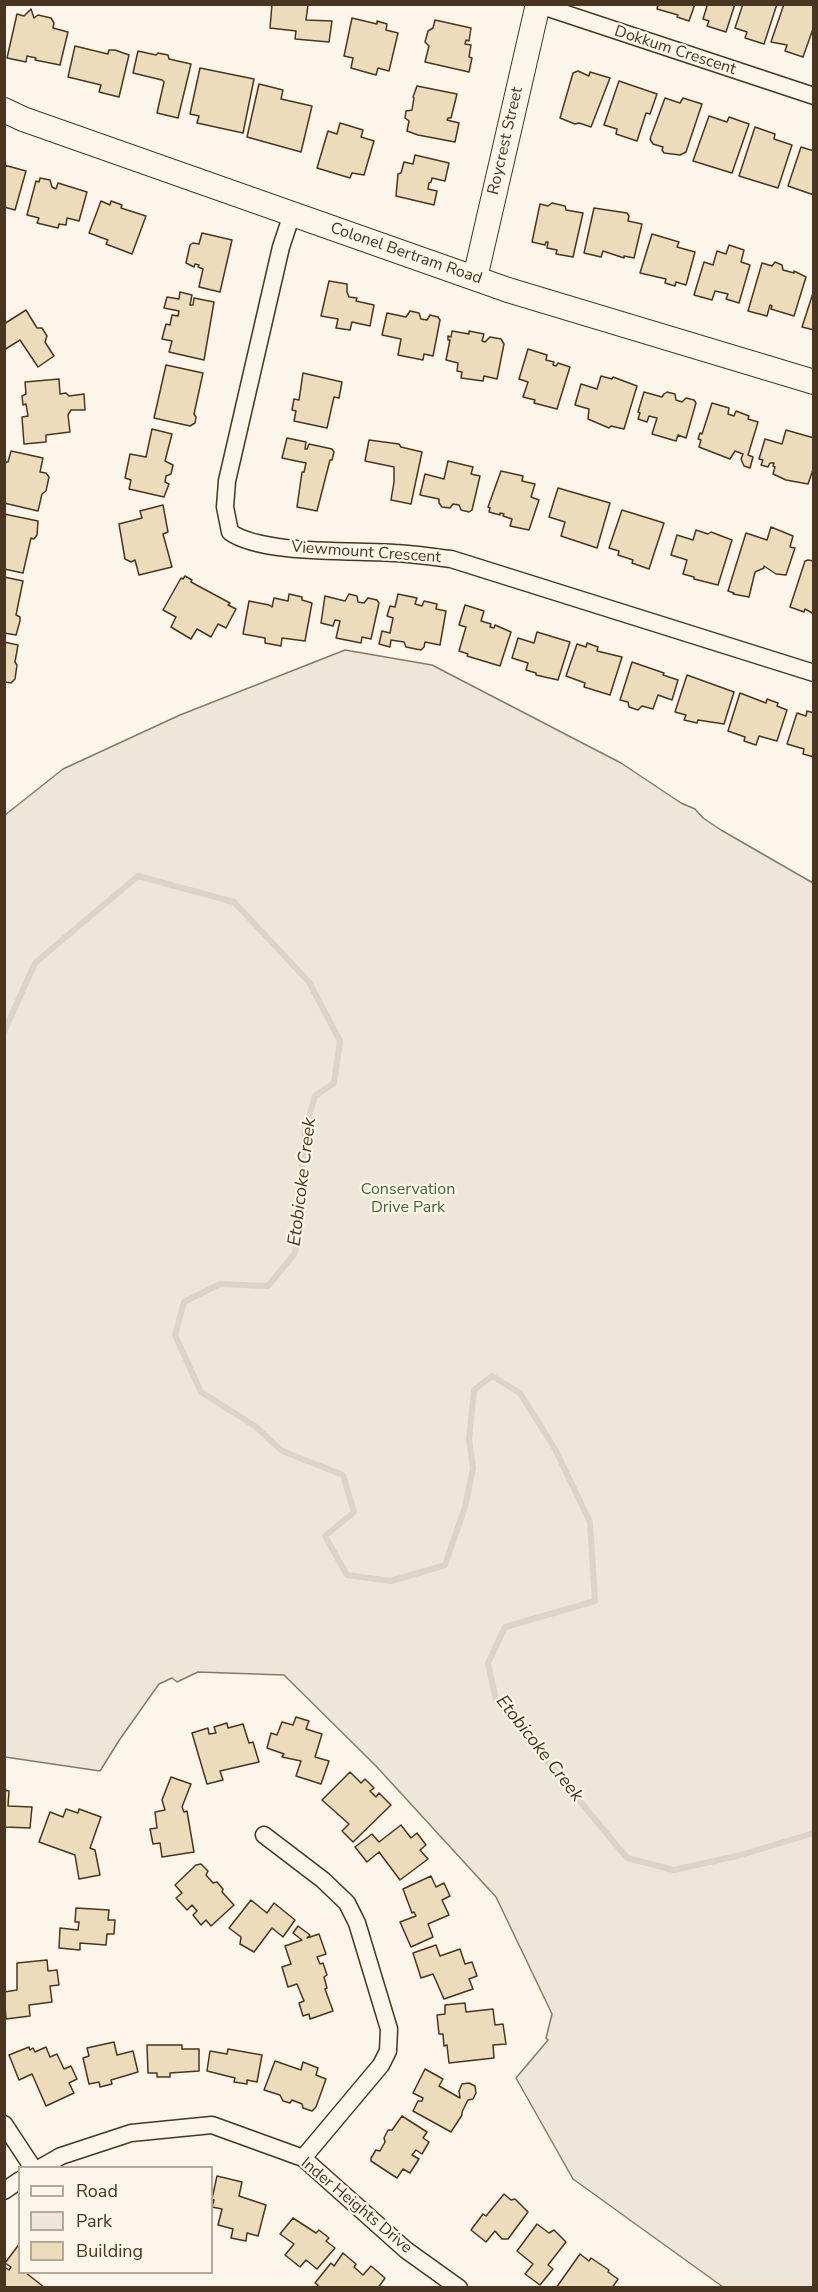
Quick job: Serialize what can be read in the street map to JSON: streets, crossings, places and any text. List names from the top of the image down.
{
  "streets": {
    "street": [
      "Dokkum Crescent",
      "Roycrest Street",
      "Colonel Bertram Road",
      "Viewmount Crescent",
      "Inder Heights Drive"
    ]
  },
  "crossings": [
    ["Dokkum Crescent", "Roycrest Street"],
    ["Roycrest Street", "Colonel Bertram Road"],
    ["Colonel Bertram Road", "Viewmount Crescent"]
  ],
  "water": ["Etobicoke Creek"],
  "parks": ["Conservation Drive Park"],
  "legend": ["Road", "Park", "Building"]
}
